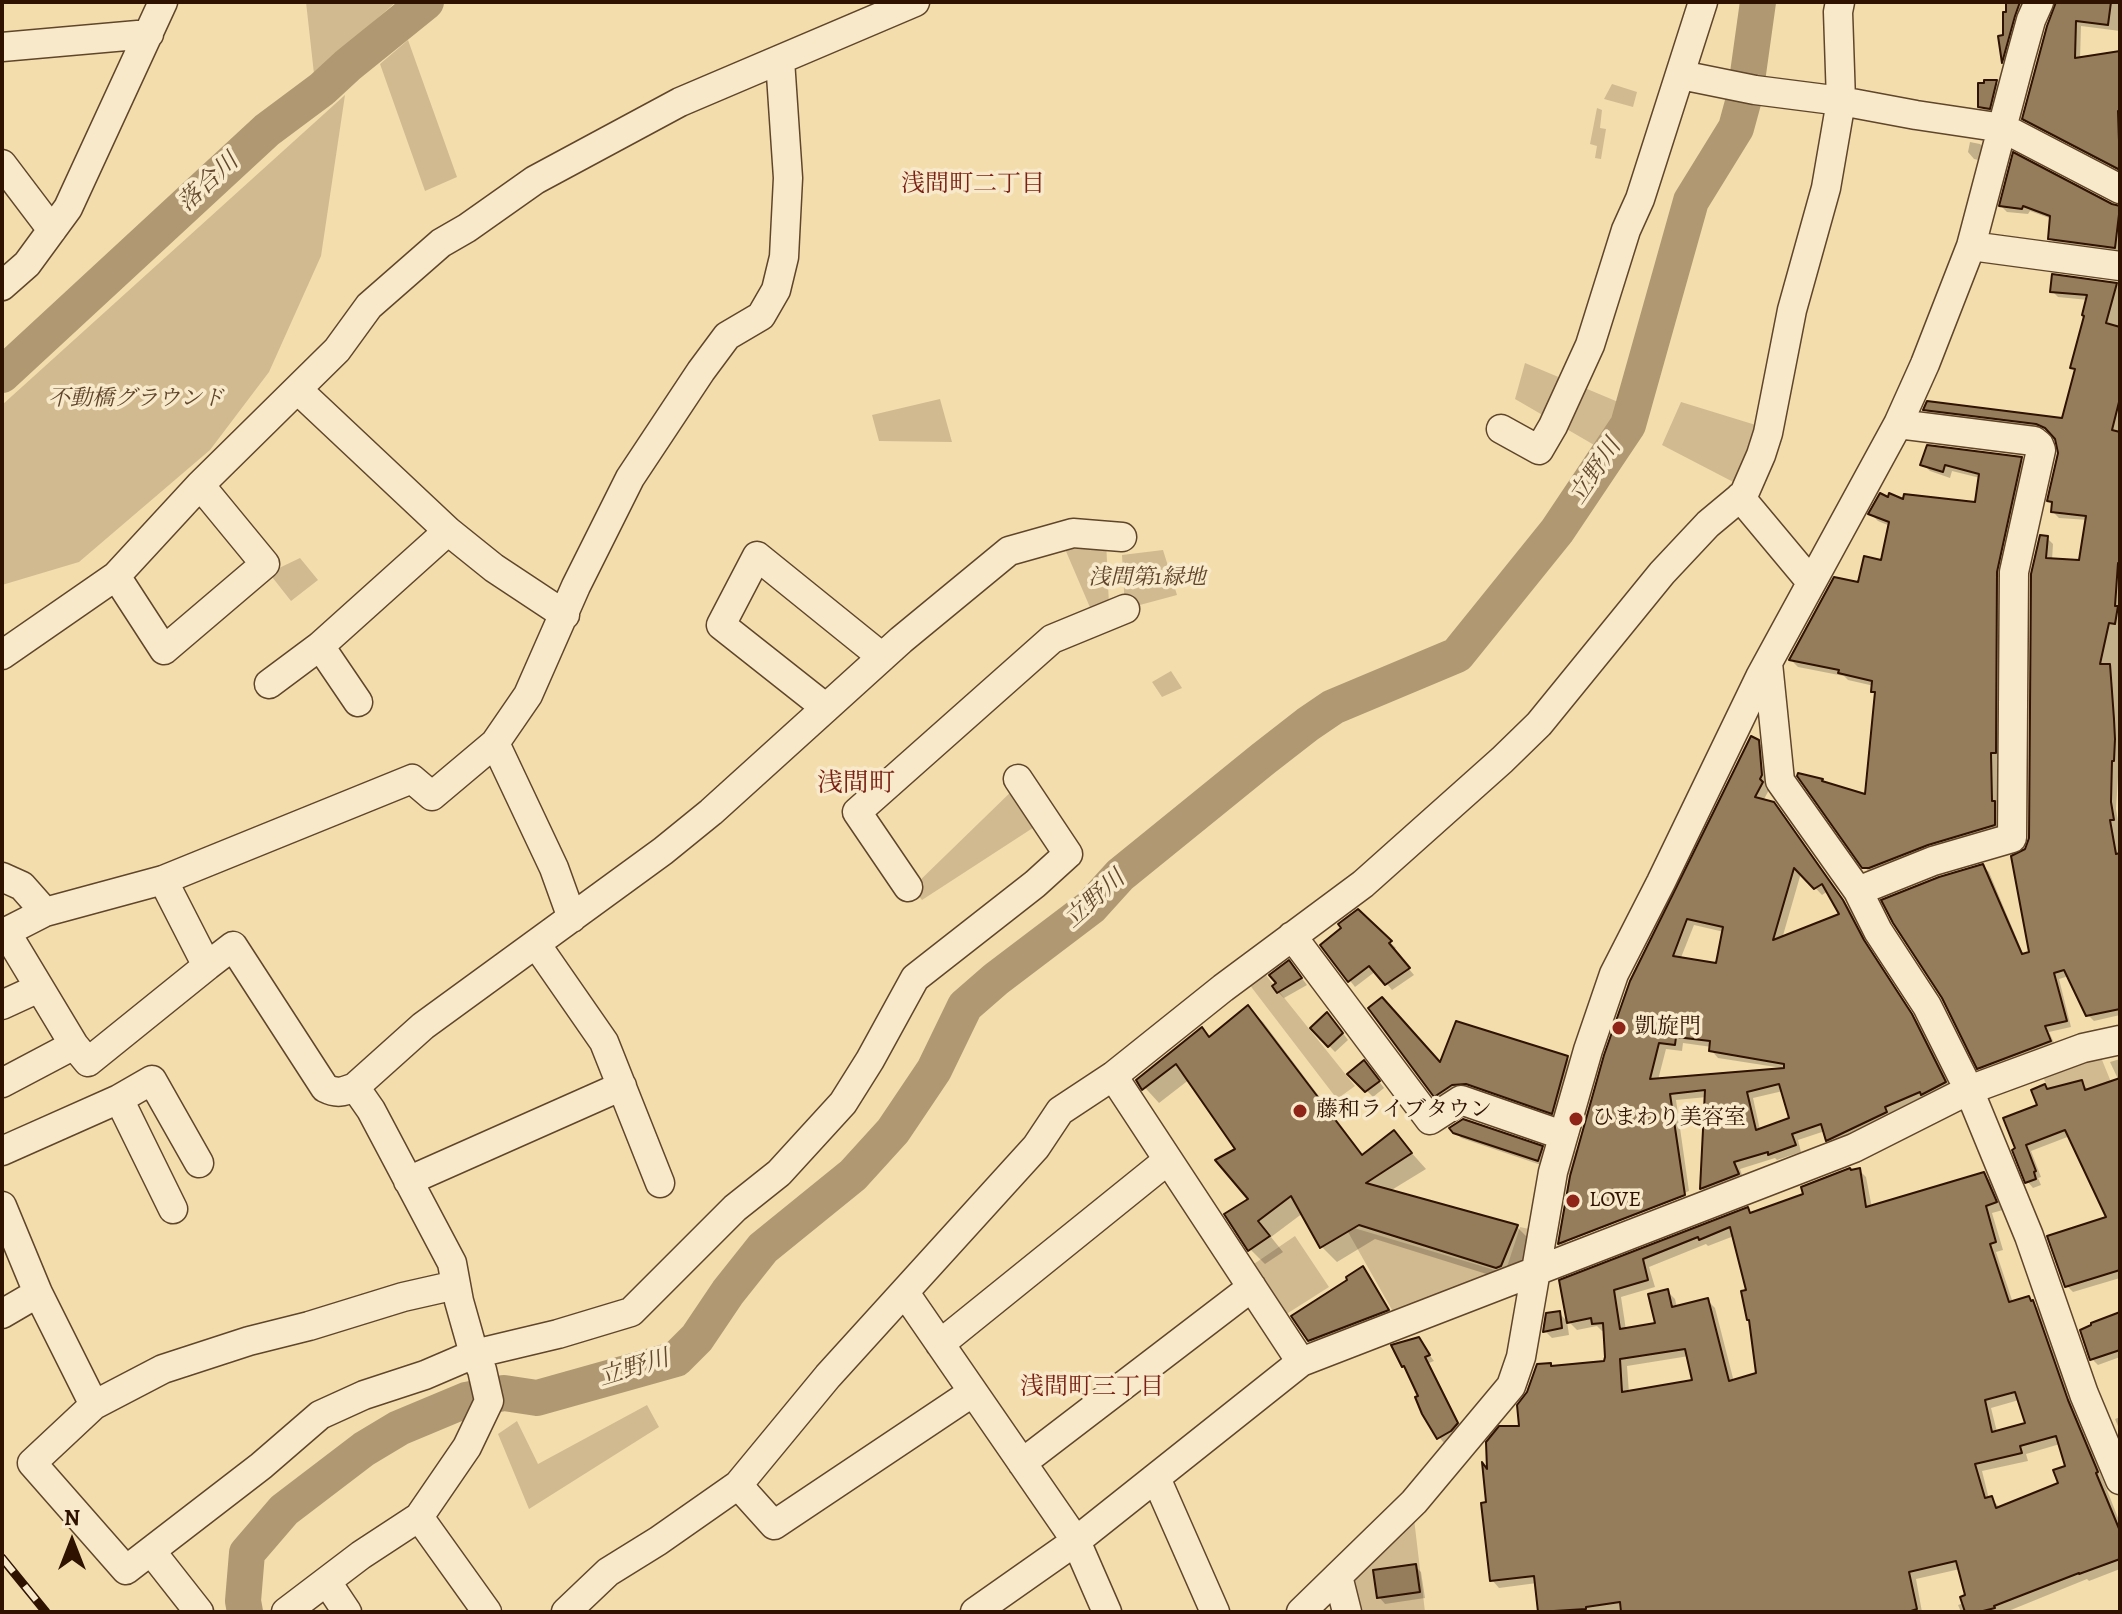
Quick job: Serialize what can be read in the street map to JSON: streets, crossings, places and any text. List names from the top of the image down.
{
  "districts": ["浅間町二丁目", "浅間町", "浅間町三丁目"],
  "water": ["落合川", "立野川"],
  "parks": ["不動橋グラウンド", "浅間第1緑地"],
  "places": [
    "凱旋門",
    "藤和ライブタウン",
    "ひまわり美容室",
    "LOVE"
  ],
  "north": "top"
}
